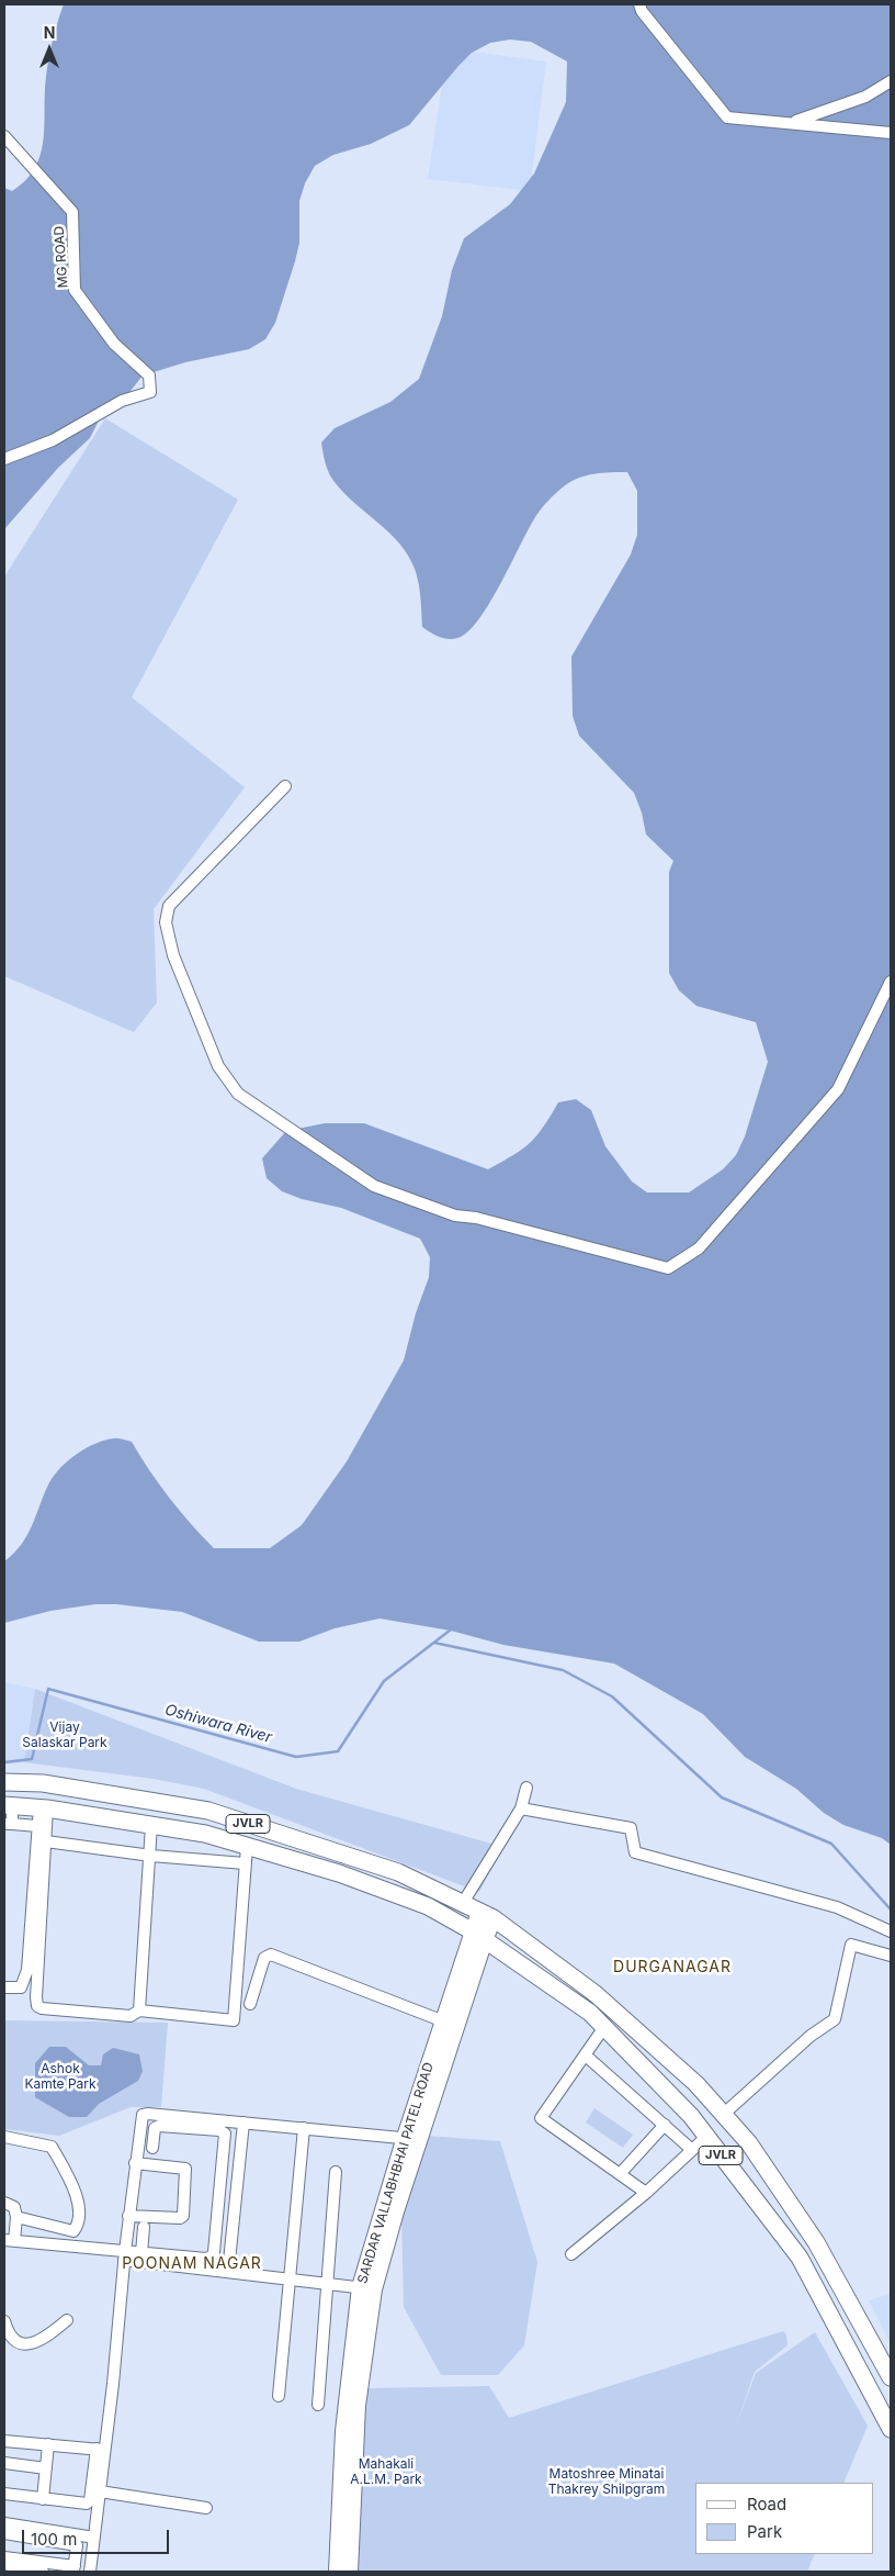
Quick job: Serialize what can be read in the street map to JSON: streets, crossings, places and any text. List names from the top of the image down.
{
  "streets": {
    "main road": ["JVLR", "SARDAR VALLABHBHAI PATEL ROAD"],
    "street": ["MG ROAD"]
  },
  "crossings": [
    ["JVLR", "SARDAR VALLABHBHAI PATEL ROAD"]
  ],
  "districts": ["DURGANAGAR", "POONAM NAGAR"],
  "water": ["Oshiwara River"],
  "parks": [
    "Vijay Salaskar Park",
    "Ashok Kamte Park",
    "Mahakali A.L.M. Park",
    "Matoshree Minatai Thakrey Shilpgram"
  ],
  "legend": ["Road", "Park"],
  "scale_bar": "100 m",
  "north": "top"
}
